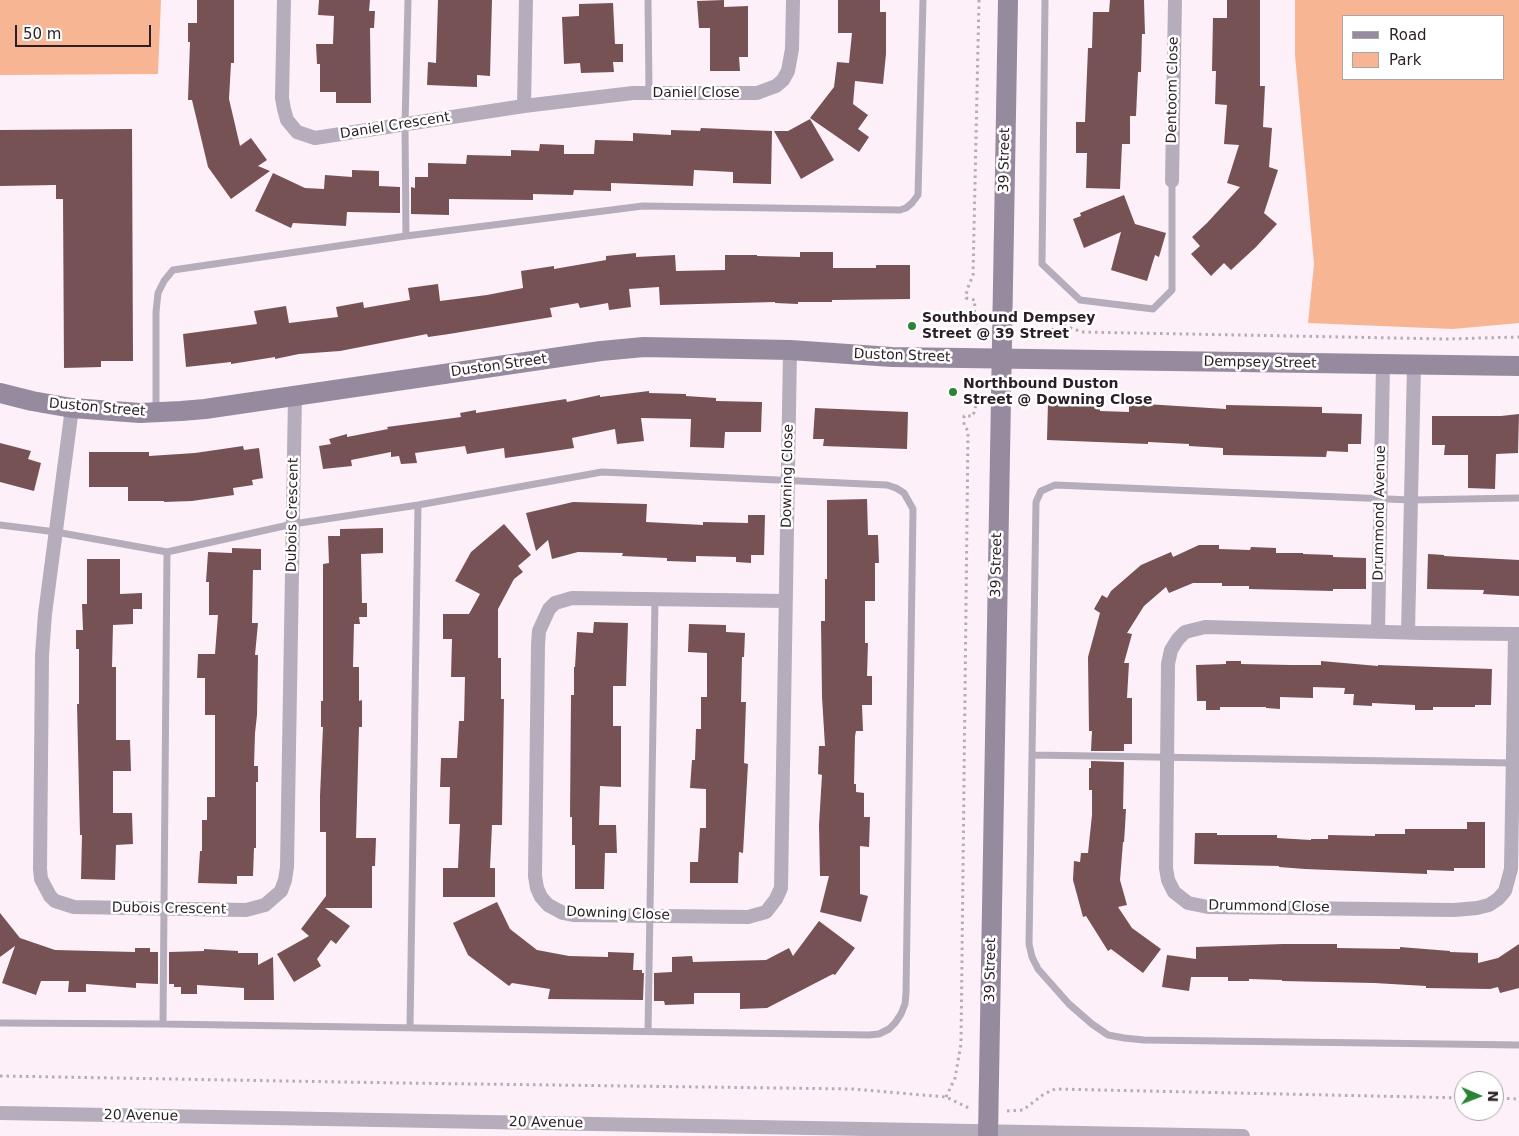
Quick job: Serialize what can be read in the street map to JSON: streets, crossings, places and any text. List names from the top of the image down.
{
  "streets": {
    "street": [
      "Dentoom Close",
      "Daniel Close",
      "Daniel Crescent",
      "39 Street",
      "Duston Street",
      "Dempsey Street",
      "Downing Close",
      "Drummond Avenue",
      "Dubois Crescent",
      "Drummond Close",
      "20 Avenue"
    ]
  },
  "crossings": [
    ["Daniel Close", "Daniel Crescent"],
    ["39 Street", "Duston Street"],
    ["39 Street", "Dempsey Street"],
    ["39 Street", "20 Avenue"],
    ["Duston Street", "Dempsey Street"],
    ["Duston Street", "Downing Close"],
    ["Duston Street", "Dubois Crescent"],
    ["Dempsey Street", "Drummond Avenue"],
    ["Drummond Avenue", "Drummond Close"]
  ],
  "places": ["Southbound Dempsey Street @ 39 Street", "Northbound Duston Street @ Downing Close"],
  "legend": ["Road", "Park"],
  "scale_bar": "50 m",
  "north": "right"
}
